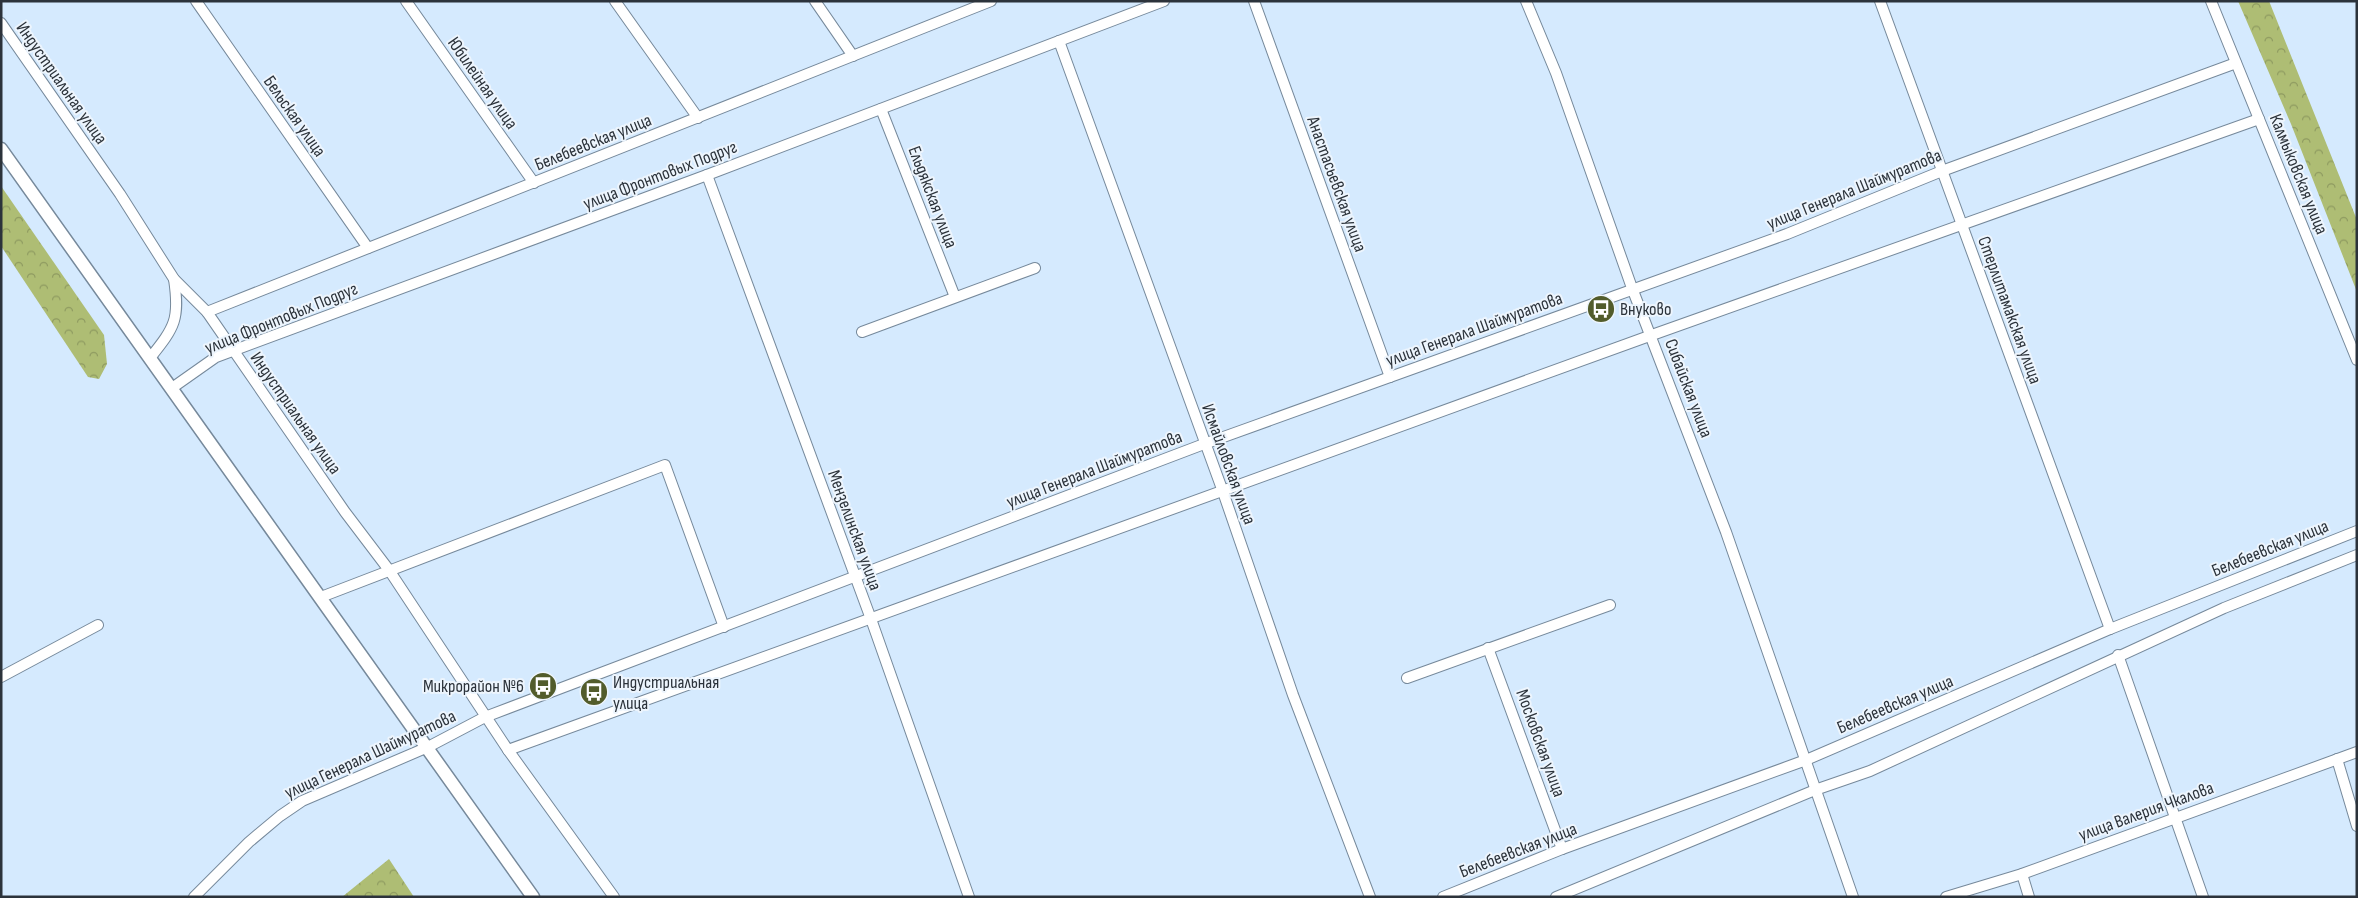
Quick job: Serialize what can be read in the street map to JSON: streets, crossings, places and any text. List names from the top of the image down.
{
  "streets": {
    "street": [
      "Индустриальная улица",
      "Юбилейная улица",
      "Бельская улица",
      "Белебеевская улица",
      "Калмыковская улица",
      "улица Фронтовых Подруг",
      "Анастасьевская улица",
      "улица Генерала Шаймуратова",
      "Ельдякская улица",
      "Стерлитамакская улица",
      "Сибайская улица",
      "Исмайловская улица",
      "Мензелинская улица",
      "Московская улица",
      "улица Валерия Чкалова"
    ]
  },
  "crossings": [
    ["Индустриальная улица", "Белебеевская улица"],
    ["Индустриальная улица", "улица Фронтовых Подруг"],
    ["Индустриальная улица", "улица Генерала Шаймуратова"],
    ["Юбилейная улица", "Белебеевская улица"],
    ["Бельская улица", "Белебеевская улица"],
    ["Белебеевская улица", "Стерлитамакская улица"],
    ["Белебеевская улица", "Сибайская улица"],
    ["Белебеевская улица", "Московская улица"],
    ["Калмыковская улица", "улица Генерала Шаймуратова"],
    ["улица Фронтовых Подруг", "Ельдякская улица"],
    ["улица Фронтовых Подруг", "Исмайловская улица"],
    ["улица Фронтовых Подруг", "Мензелинская улица"],
    ["Анастасьевская улица", "улица Генерала Шаймуратова"],
    ["улица Генерала Шаймуратова", "Стерлитамакская улица"],
    ["улица Генерала Шаймуратова", "Сибайская улица"],
    ["улица Генерала Шаймуратова", "Исмайловская улица"],
    ["улица Генерала Шаймуратова", "Мензелинская улица"]
  ],
  "places": {
    "bus stop": ["Внуково", "Микрорайон №6", "Индустриальная улица"]
  }
}
